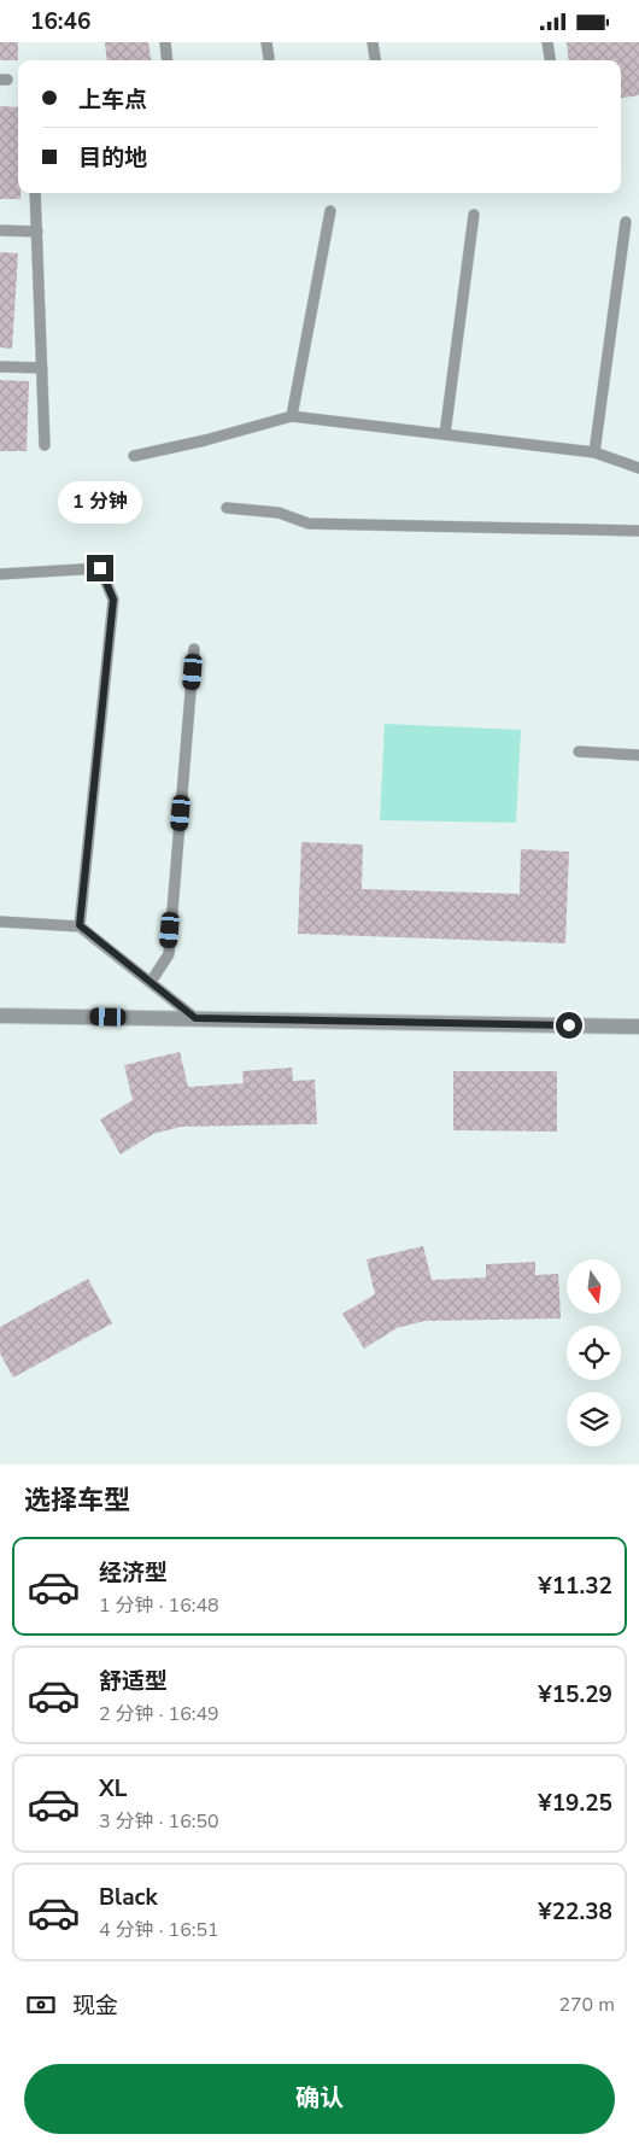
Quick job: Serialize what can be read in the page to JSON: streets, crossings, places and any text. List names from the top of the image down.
{
  "north": "bottom",
  "page": {
    "status": "16:46",
    "banner": ["上车点", "目的地"],
    "bubble": "1 分钟",
    "heading": "选择车型",
    "list": [
      {
        "name": "经济型",
        "note": "1 分钟 · 16:48",
        "value": "¥11.32"
      },
      {
        "name": "舒适型",
        "note": "2 分钟 · 16:49",
        "value": "¥15.29"
      },
      {
        "name": "XL",
        "note": "3 分钟 · 16:50",
        "value": "¥19.25"
      },
      {
        "name": "Black",
        "note": "4 分钟 · 16:51",
        "value": "¥22.38"
      }
    ],
    "pay": ["现金", "270 m"],
    "buttons": "确认"
  }
}
